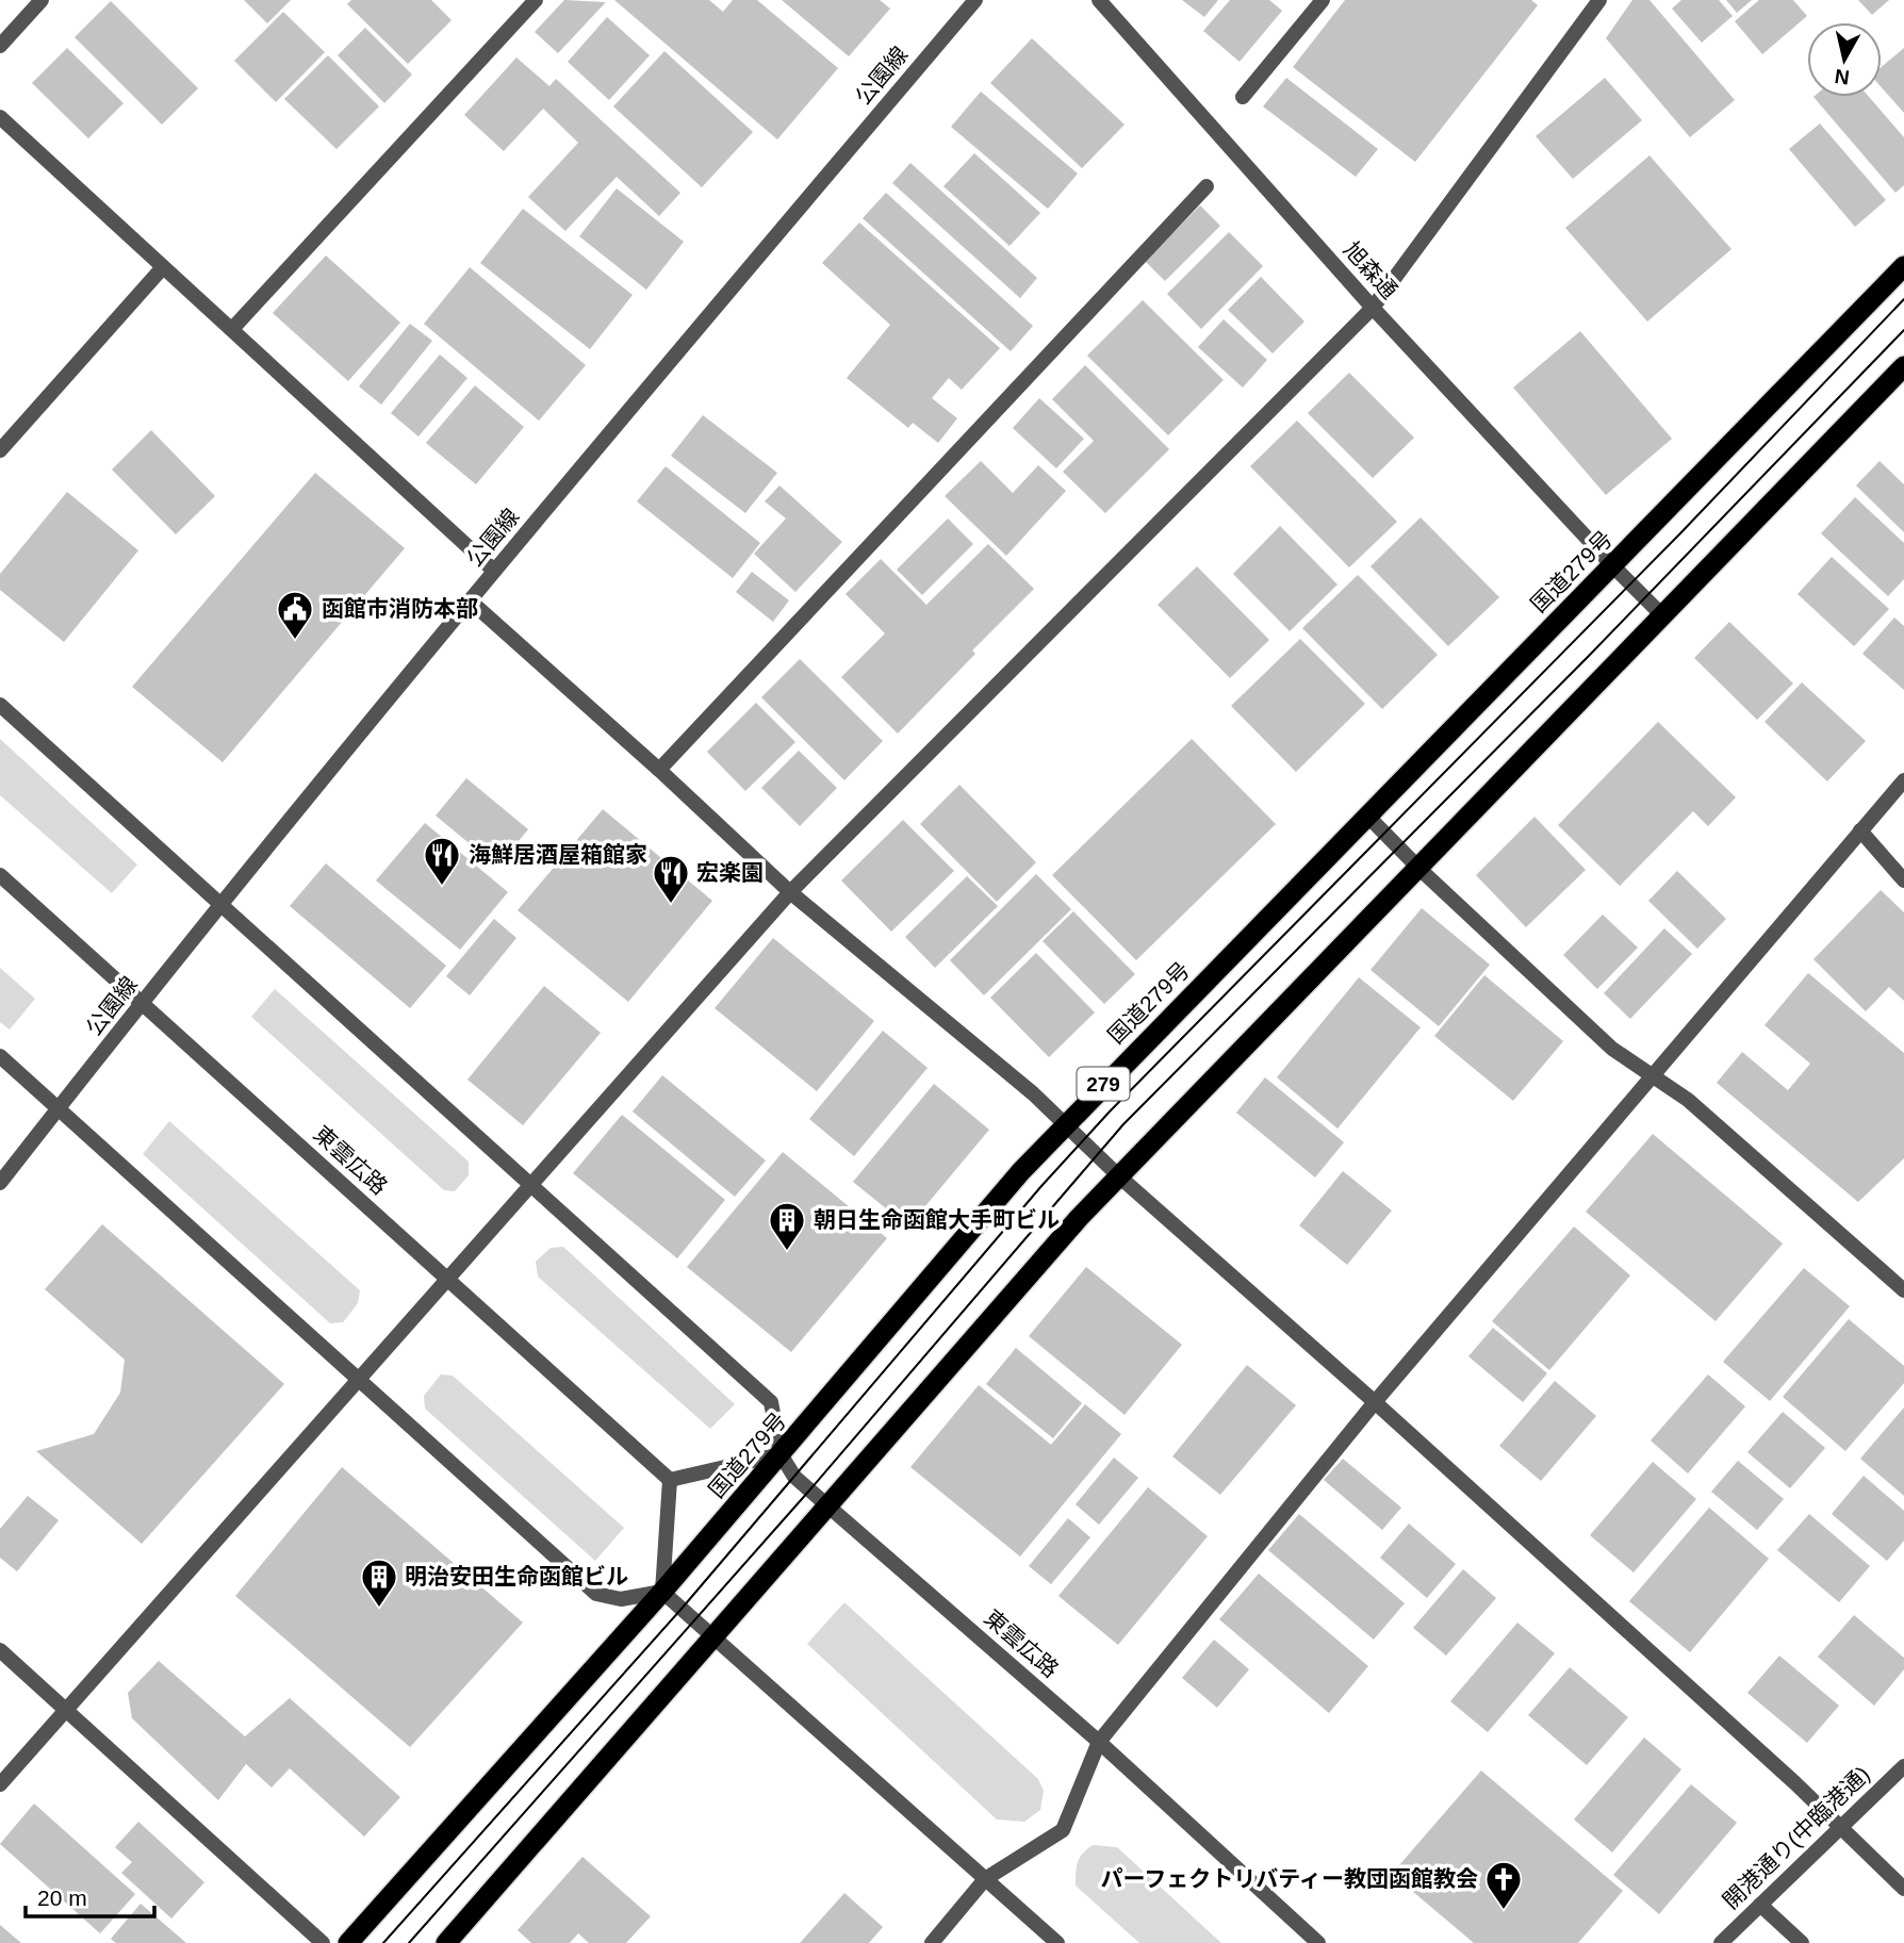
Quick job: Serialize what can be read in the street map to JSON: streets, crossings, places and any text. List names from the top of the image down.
{
  "streets": {
    "highway": ["国道279号", "279"],
    "street": [
      "公園線",
      "旭森通",
      "東雲広路",
      "開港通り(中臨港通)"
    ]
  },
  "crossings": [
    ["公園線", "東雲広路"],
    ["旭森通", "国道279号"],
    ["国道279号", "東雲広路"]
  ],
  "places": {
    "public building": ["函館市消防本部"],
    "restaurant": ["海鮮居酒屋箱館家", "宏楽園"],
    "building": ["朝日生命函館大手町ビル", "明治安田生命函館ビル"],
    "church": ["パーフェクトリバティー教団函館教会"]
  },
  "scale_bar": "20 m",
  "north": "bottom"
}
